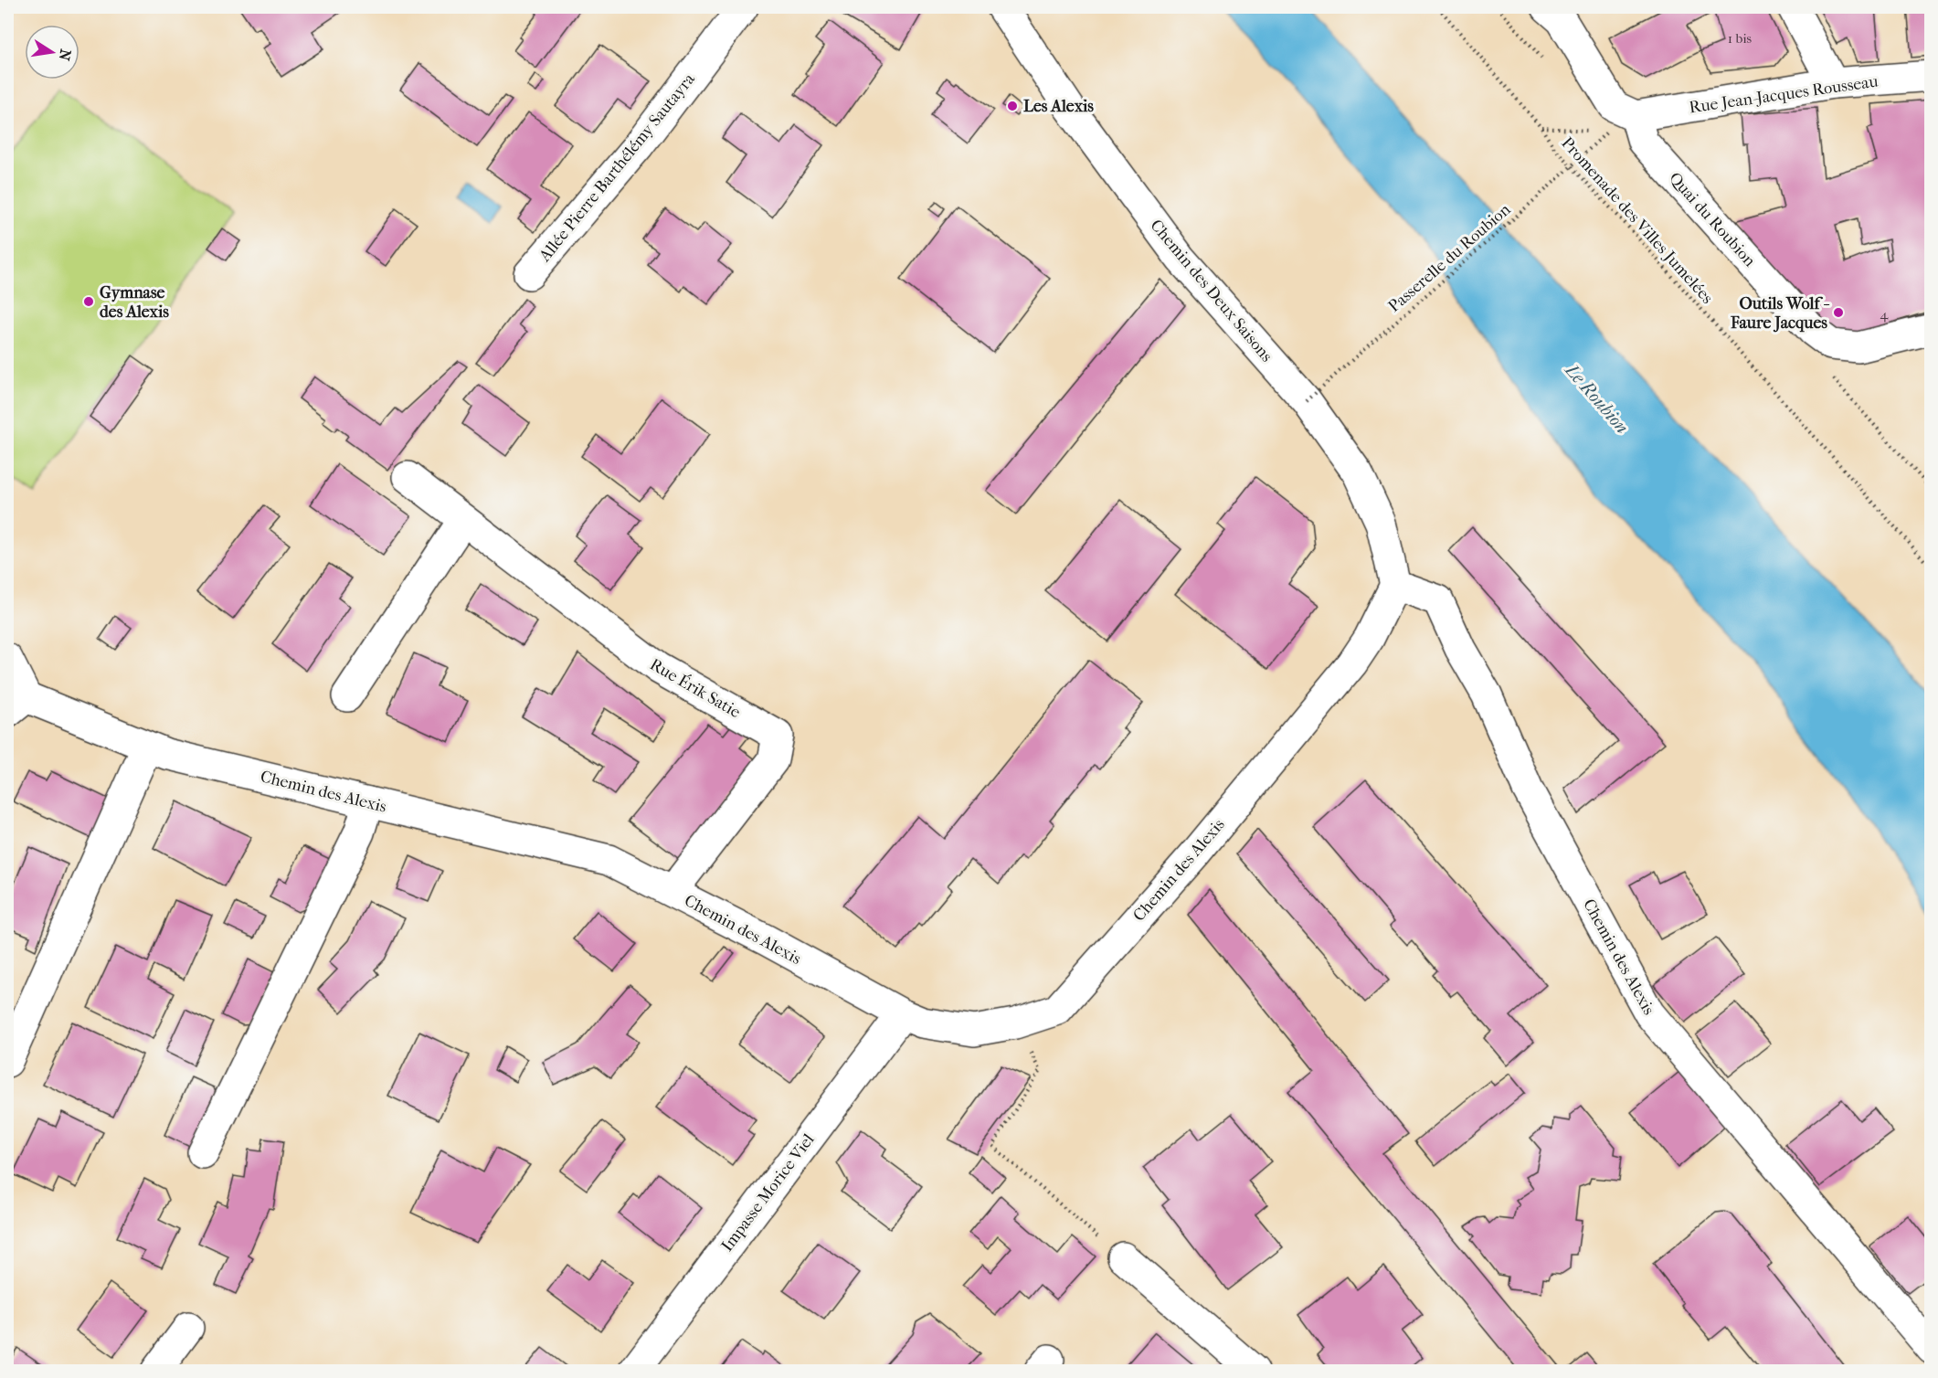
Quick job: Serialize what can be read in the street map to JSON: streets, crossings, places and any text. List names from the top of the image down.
{
  "streets": {
    "street": [
      "Rue Jean-Jacques Rousseau",
      "Allée Pierre Barthélémy Sautayra",
      "Quai du Roubion",
      "Chemin des Deux Saisons",
      "Rue Érik Satie",
      "Chemin des Alexis",
      "Impasse Morice Viel"
    ],
    "path": ["Promenade des Villes Jumelées", "Passerelle du Roubion"]
  },
  "crossings": [
    ["Rue Jean-Jacques Rousseau", "Quai du Roubion"],
    ["Promenade des Villes Jumelées", "Passerelle du Roubion"],
    ["Passerelle du Roubion", "Chemin des Deux Saisons"],
    ["Chemin des Deux Saisons", "Chemin des Alexis"],
    ["Rue Érik Satie", "Chemin des Alexis"],
    ["Chemin des Alexis", "Impasse Morice Viel"]
  ],
  "water": ["Le Roubion"],
  "places": ["Les Alexis", "Gymnase des Alexis", "Outils Wolf - Faure Jacques"],
  "house_numbers": ["1 bis", "4"],
  "north": "right"
}
